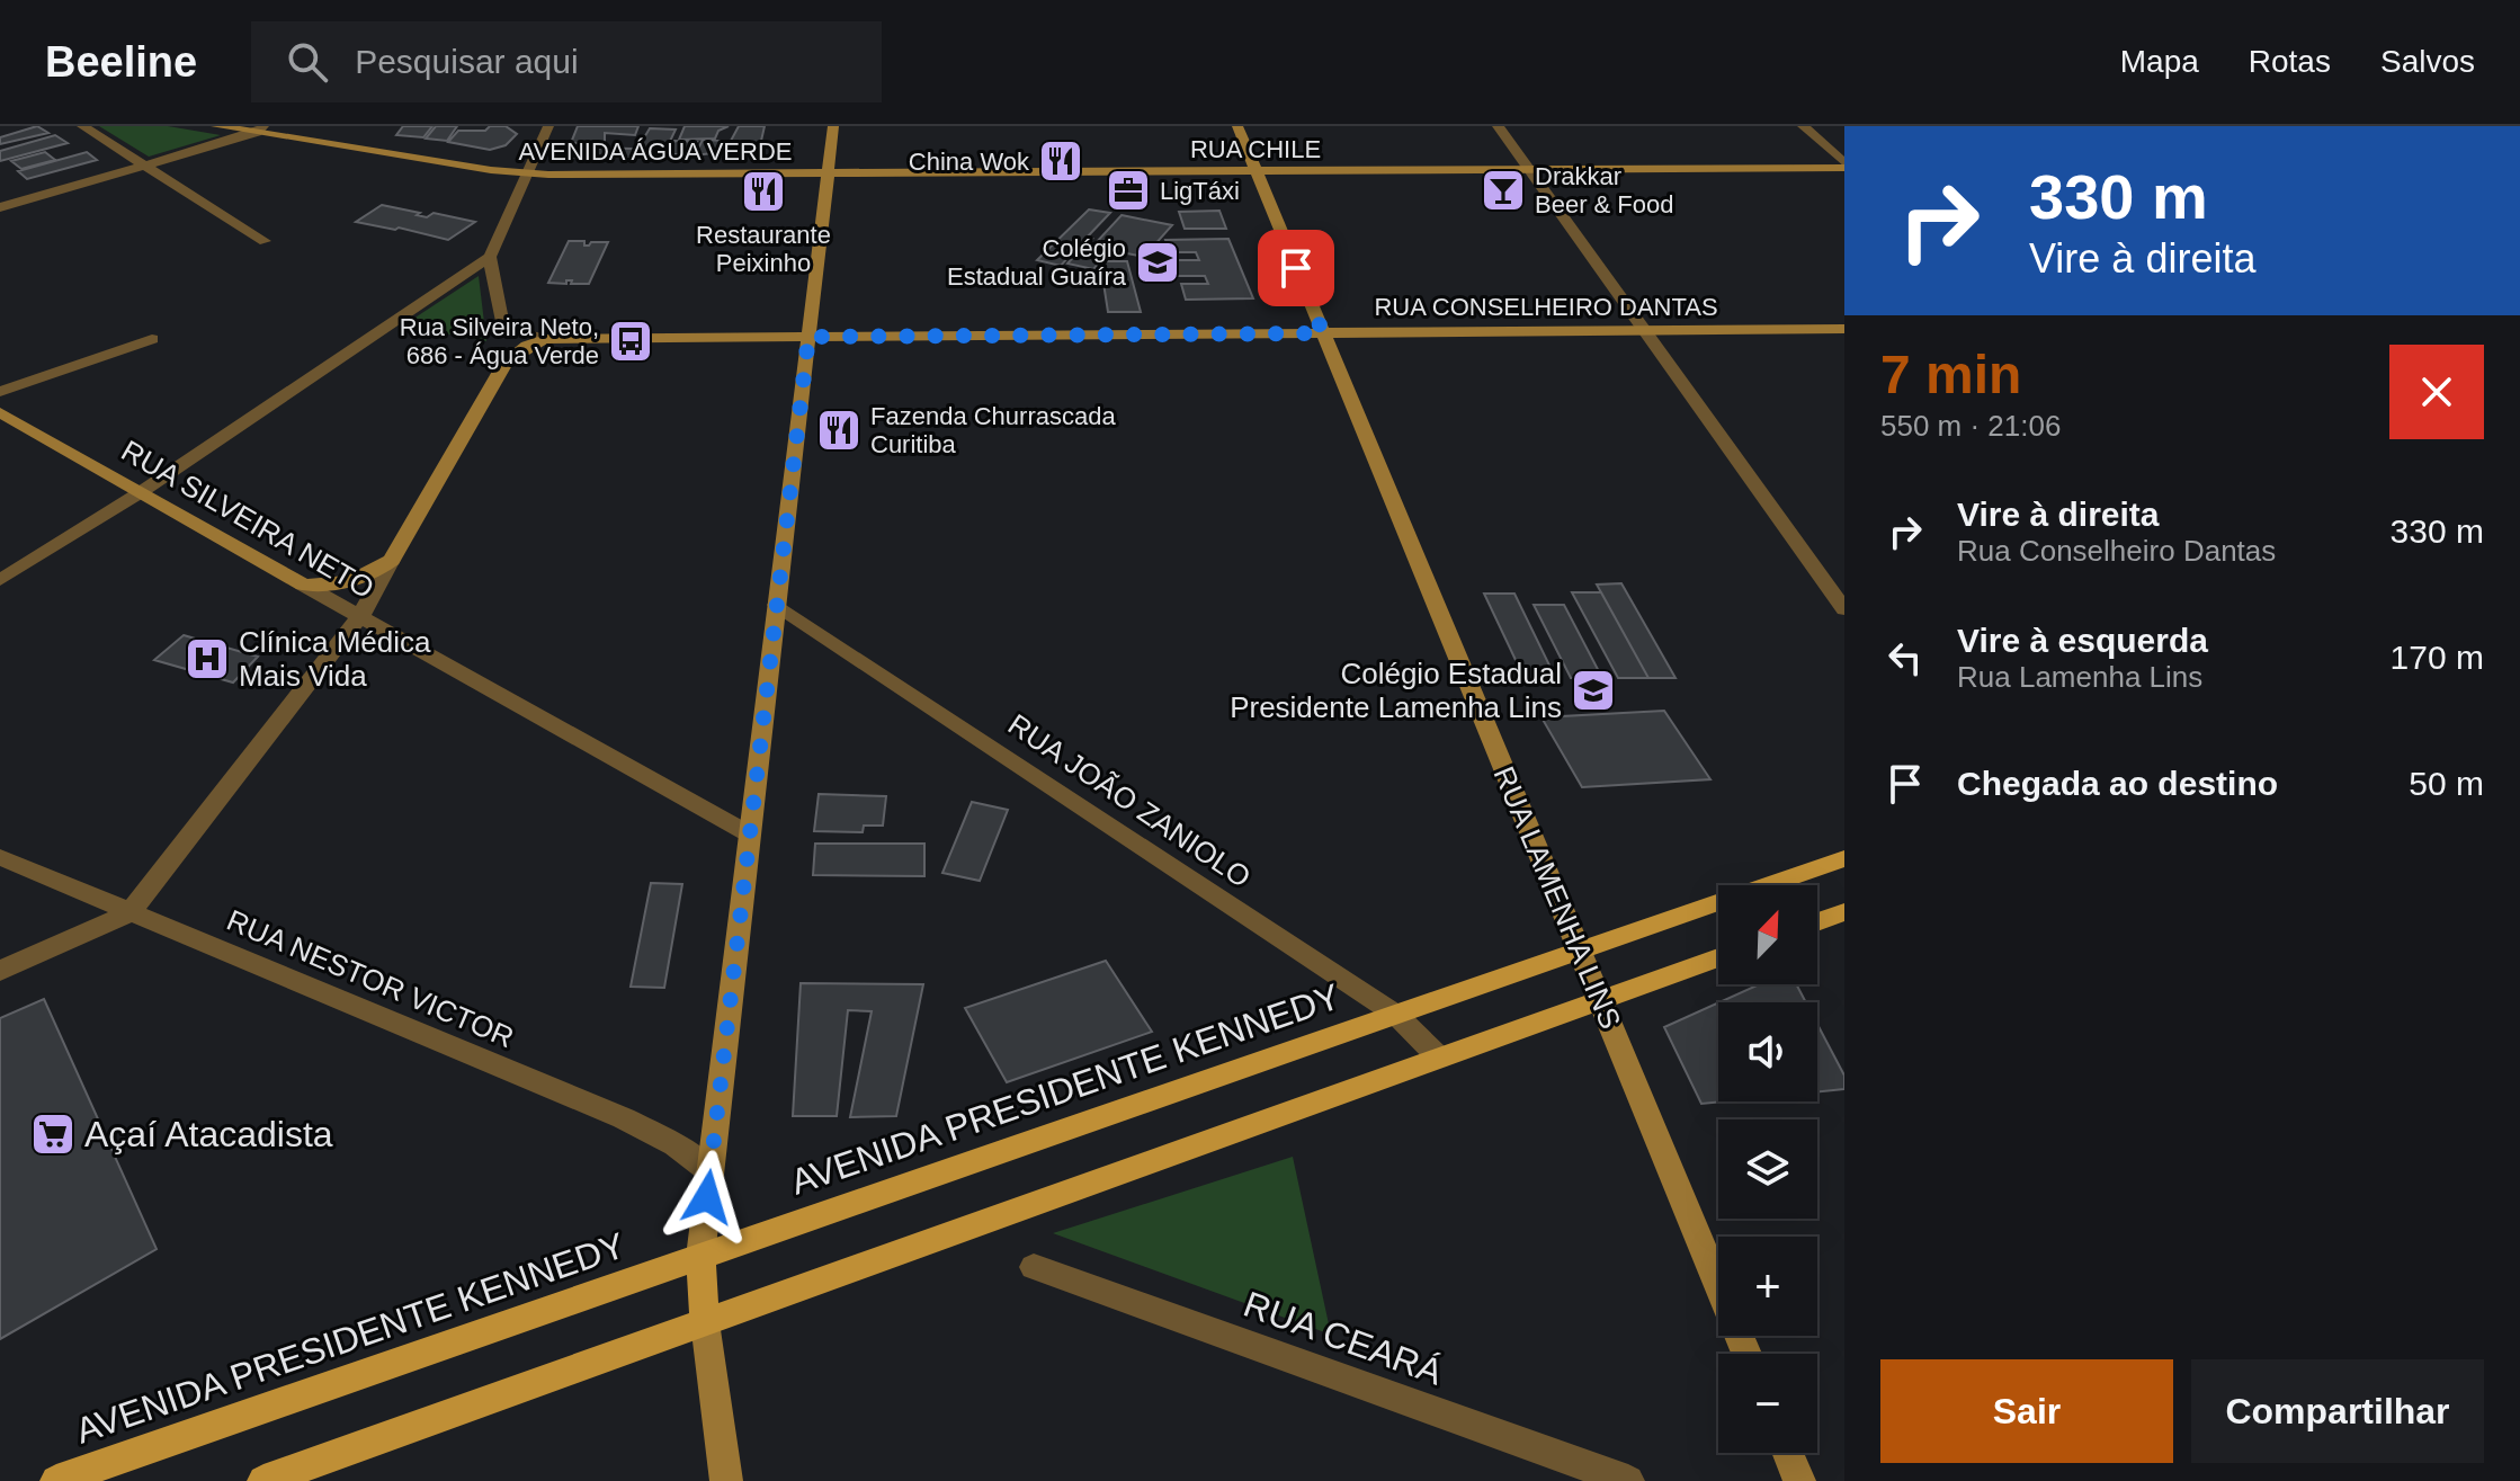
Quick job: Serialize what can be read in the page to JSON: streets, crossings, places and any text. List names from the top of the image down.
{
  "streets": {
    "main road": [
      "RUA CHILE",
      "AVENIDA ÁGUA VERDE",
      "RUA CONSELHEIRO DANTAS",
      "RUA SILVEIRA NETO",
      "RUA LAMENHA LINS",
      "AVENIDA PRESIDENTE KENNEDY"
    ],
    "street": ["RUA JOÃO ZANIOLO", "RUA NESTOR VICTOR", "RUA CEARÁ"]
  },
  "crossings": [
    ["RUA CHILE", "AVENIDA ÁGUA VERDE"],
    ["RUA CHILE", "RUA LAMENHA LINS"],
    ["RUA CONSELHEIRO DANTAS", "RUA LAMENHA LINS"],
    ["RUA JOÃO ZANIOLO", "AVENIDA PRESIDENTE KENNEDY"],
    ["RUA LAMENHA LINS", "AVENIDA PRESIDENTE KENNEDY"]
  ],
  "places": {
    "restaurant": ["China Wok", "Restaurante Peixinho", "Fazenda Churrascada Curitiba"],
    "office": ["LigTáxi"],
    "bar": ["Drakkar Beer & Food"],
    "school or university": ["Colégio Estadual Guaíra", "Colégio Estadual Presidente Lamenha Lins"],
    "bus stop": ["Rua Silveira Neto, 686 - Água Verde"],
    "hospital": ["Clínica Médica Mais Vida"],
    "supermarket": ["Açaí Atacadista"]
  },
  "north": "top right",
  "page": {
    "header": "Beeline",
    "search": "Pesquisar aqui",
    "nav": ["Mapa", "Rotas", "Salvos"],
    "turn": ["330 m", "Vire à direita"],
    "heading": ["7 min", "550 m · 21:06"],
    "list": [
      {
        "name": "Vire à direita",
        "note": "Rua Conselheiro Dantas",
        "value": "330 m"
      },
      {
        "name": "Vire à esquerda",
        "note": "Rua Lamenha Lins",
        "value": "170 m"
      },
      {
        "name": "Chegada ao destino",
        "value": "50 m"
      }
    ],
    "map_buttons": ["+", "−"],
    "buttons": ["Sair", "Compartilhar"]
  }
}
